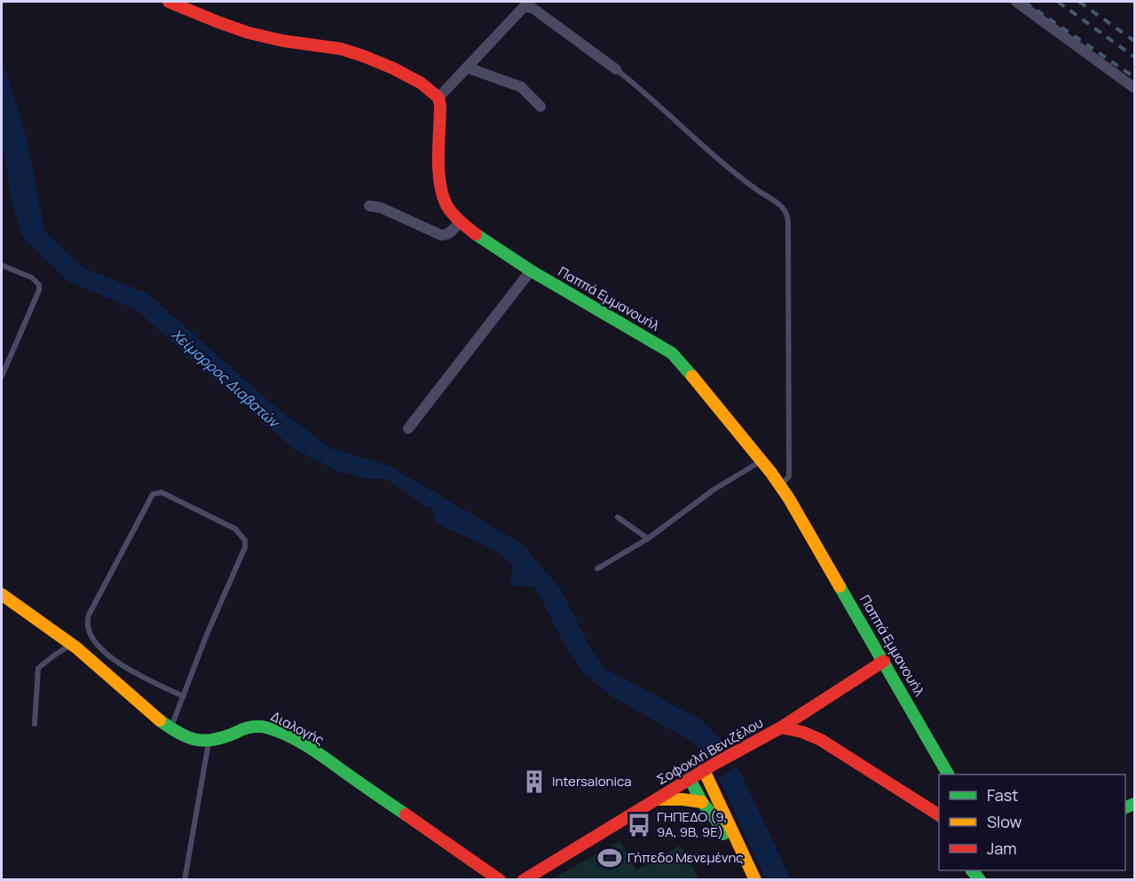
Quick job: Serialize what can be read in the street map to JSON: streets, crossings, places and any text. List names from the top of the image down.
{
  "streets": {
    "street": ["Παππά Εμμανουήλ", "Διαλογής", "Σοφοκλή Βενιζέλου"]
  },
  "water": ["Χείμαρρος Διαβατών"],
  "places": {
    "building": ["Intersalonica"],
    "bus stop": ["ΓΗΠΕΔΟ (9, 9Α, 9Β, 9Ε)"],
    "sports": ["Γήπεδο Μενεμένης"]
  },
  "legend": ["Fast", "Slow", "Jam"]
}
